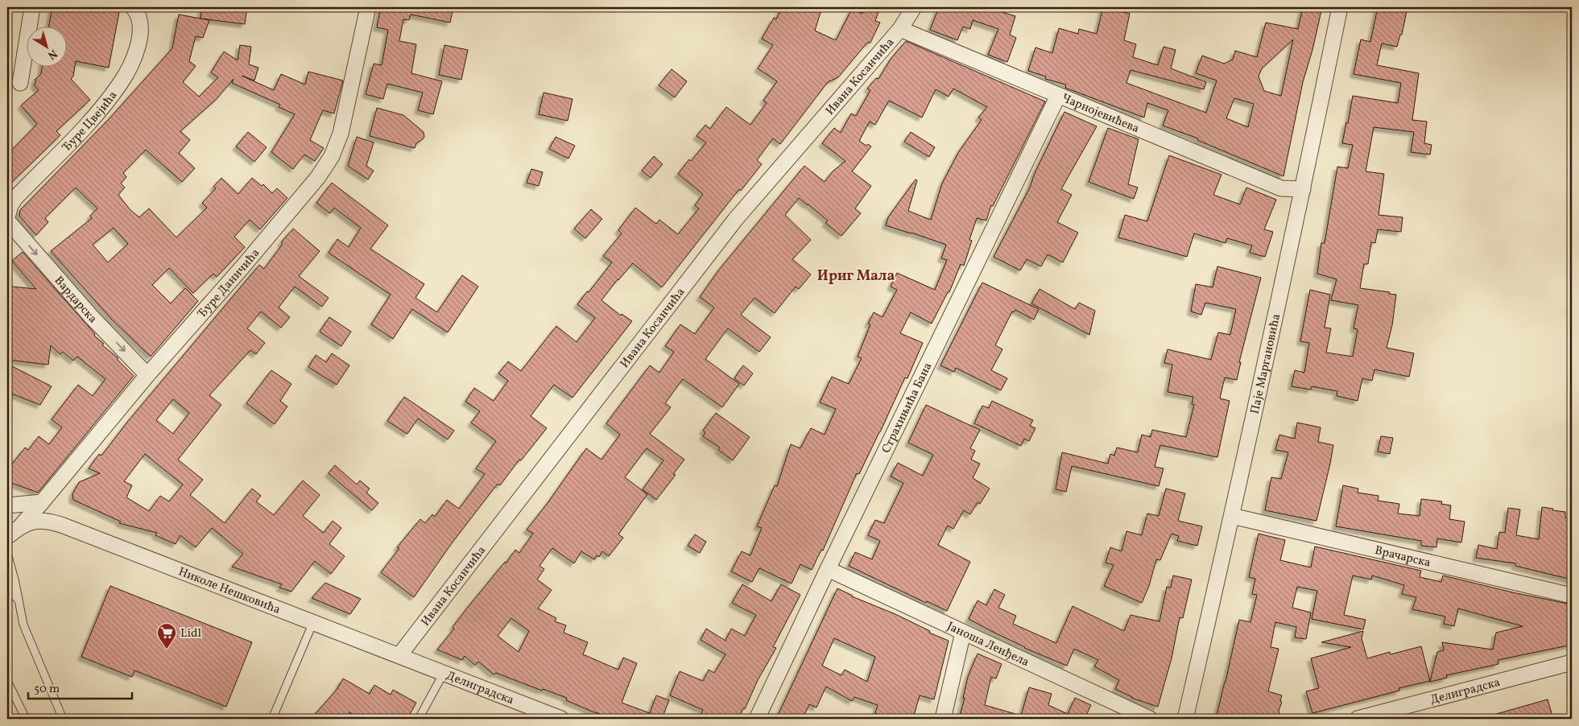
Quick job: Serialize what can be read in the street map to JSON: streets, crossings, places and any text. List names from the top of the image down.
{
  "streets": {
    "street": [
      "Ивана Косанчића",
      "Чарнојевићева",
      "Ђуре Цвејића",
      "Ђуре Даничића",
      "Вардарска",
      "Паје Маргановића",
      "Страхињића Бана",
      "Врачарска",
      "Николе Нешковића",
      "Јаноша Ленђела",
      "Делиградска"
    ]
  },
  "crossings": [
    ["Ивана Косанчића", "Чарнојевићева"],
    ["Ивана Косанчића", "Николе Нешковића"],
    ["Ивана Косанчића", "Делиградска"],
    ["Чарнојевићева", "Паје Маргановића"],
    ["Чарнојевићева", "Страхињића Бана"],
    ["Ђуре Даничића", "Вардарска"],
    ["Ђуре Даничића", "Николе Нешковића"],
    ["Паје Маргановића", "Врачарска"],
    ["Страхињића Бана", "Јаноша Ленђела"],
    ["Николе Нешковића", "Делиградска"]
  ],
  "one_way": ["Вардарска"],
  "districts": ["Ириг Мала"],
  "places": {
    "supermarket": ["Lidl"]
  },
  "scale_bar": "50 m",
  "north": "bottom right"
}
